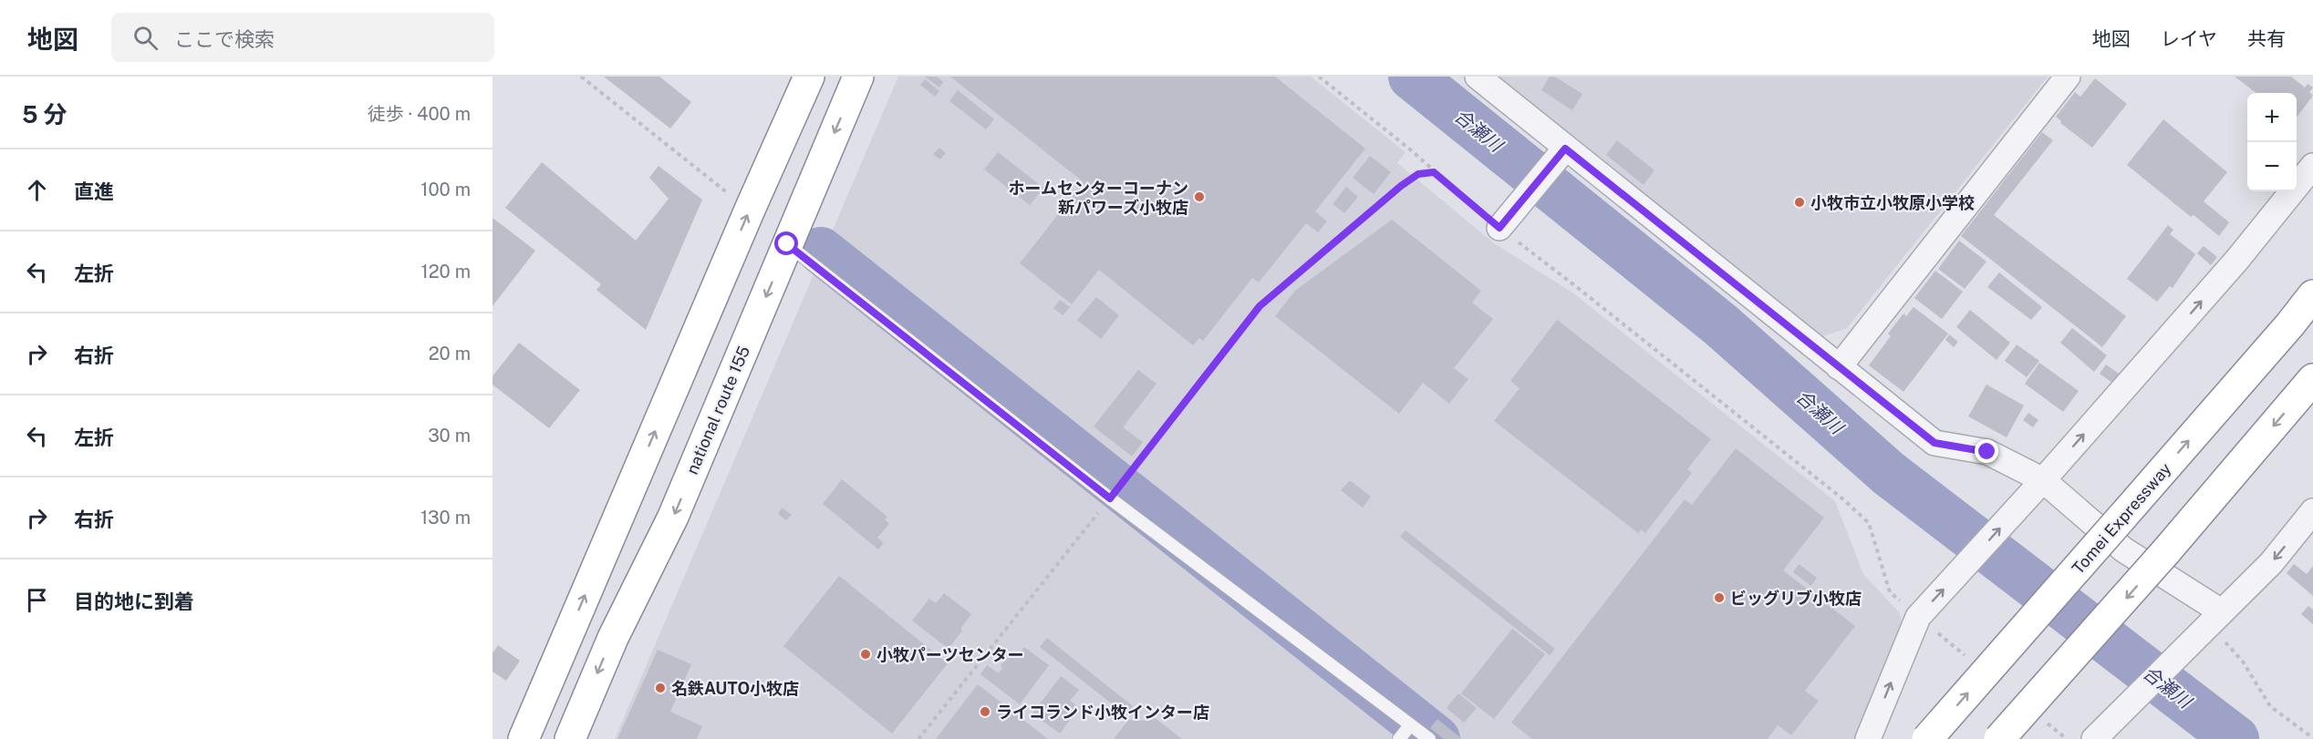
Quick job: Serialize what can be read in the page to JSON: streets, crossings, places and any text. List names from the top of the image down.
{
  "streets": {
    "highway": ["national route 155", "Tomei Expressway"]
  },
  "water": ["合瀬川"],
  "places": [
    "ホームセンターコーナン 新パワーズ小牧店",
    "小牧市立小牧原小学校",
    "ビッグリブ小牧店",
    "小牧パーツセンター",
    "名鉄AUTO小牧店",
    "ライコランド小牧インター店"
  ],
  "page": {
    "header": "地図",
    "search": "ここで検索",
    "nav": ["地図", "レイヤ", "共有"],
    "heading": ["5 分", "徒歩 · 400 m"],
    "map_buttons": ["+", "−"],
    "list": [
      ["直進", "100 m"],
      ["左折", "120 m"],
      ["右折", "20 m"],
      ["左折", "30 m"],
      ["右折", "130 m"],
      "目的地に到着"
    ]
  }
}
